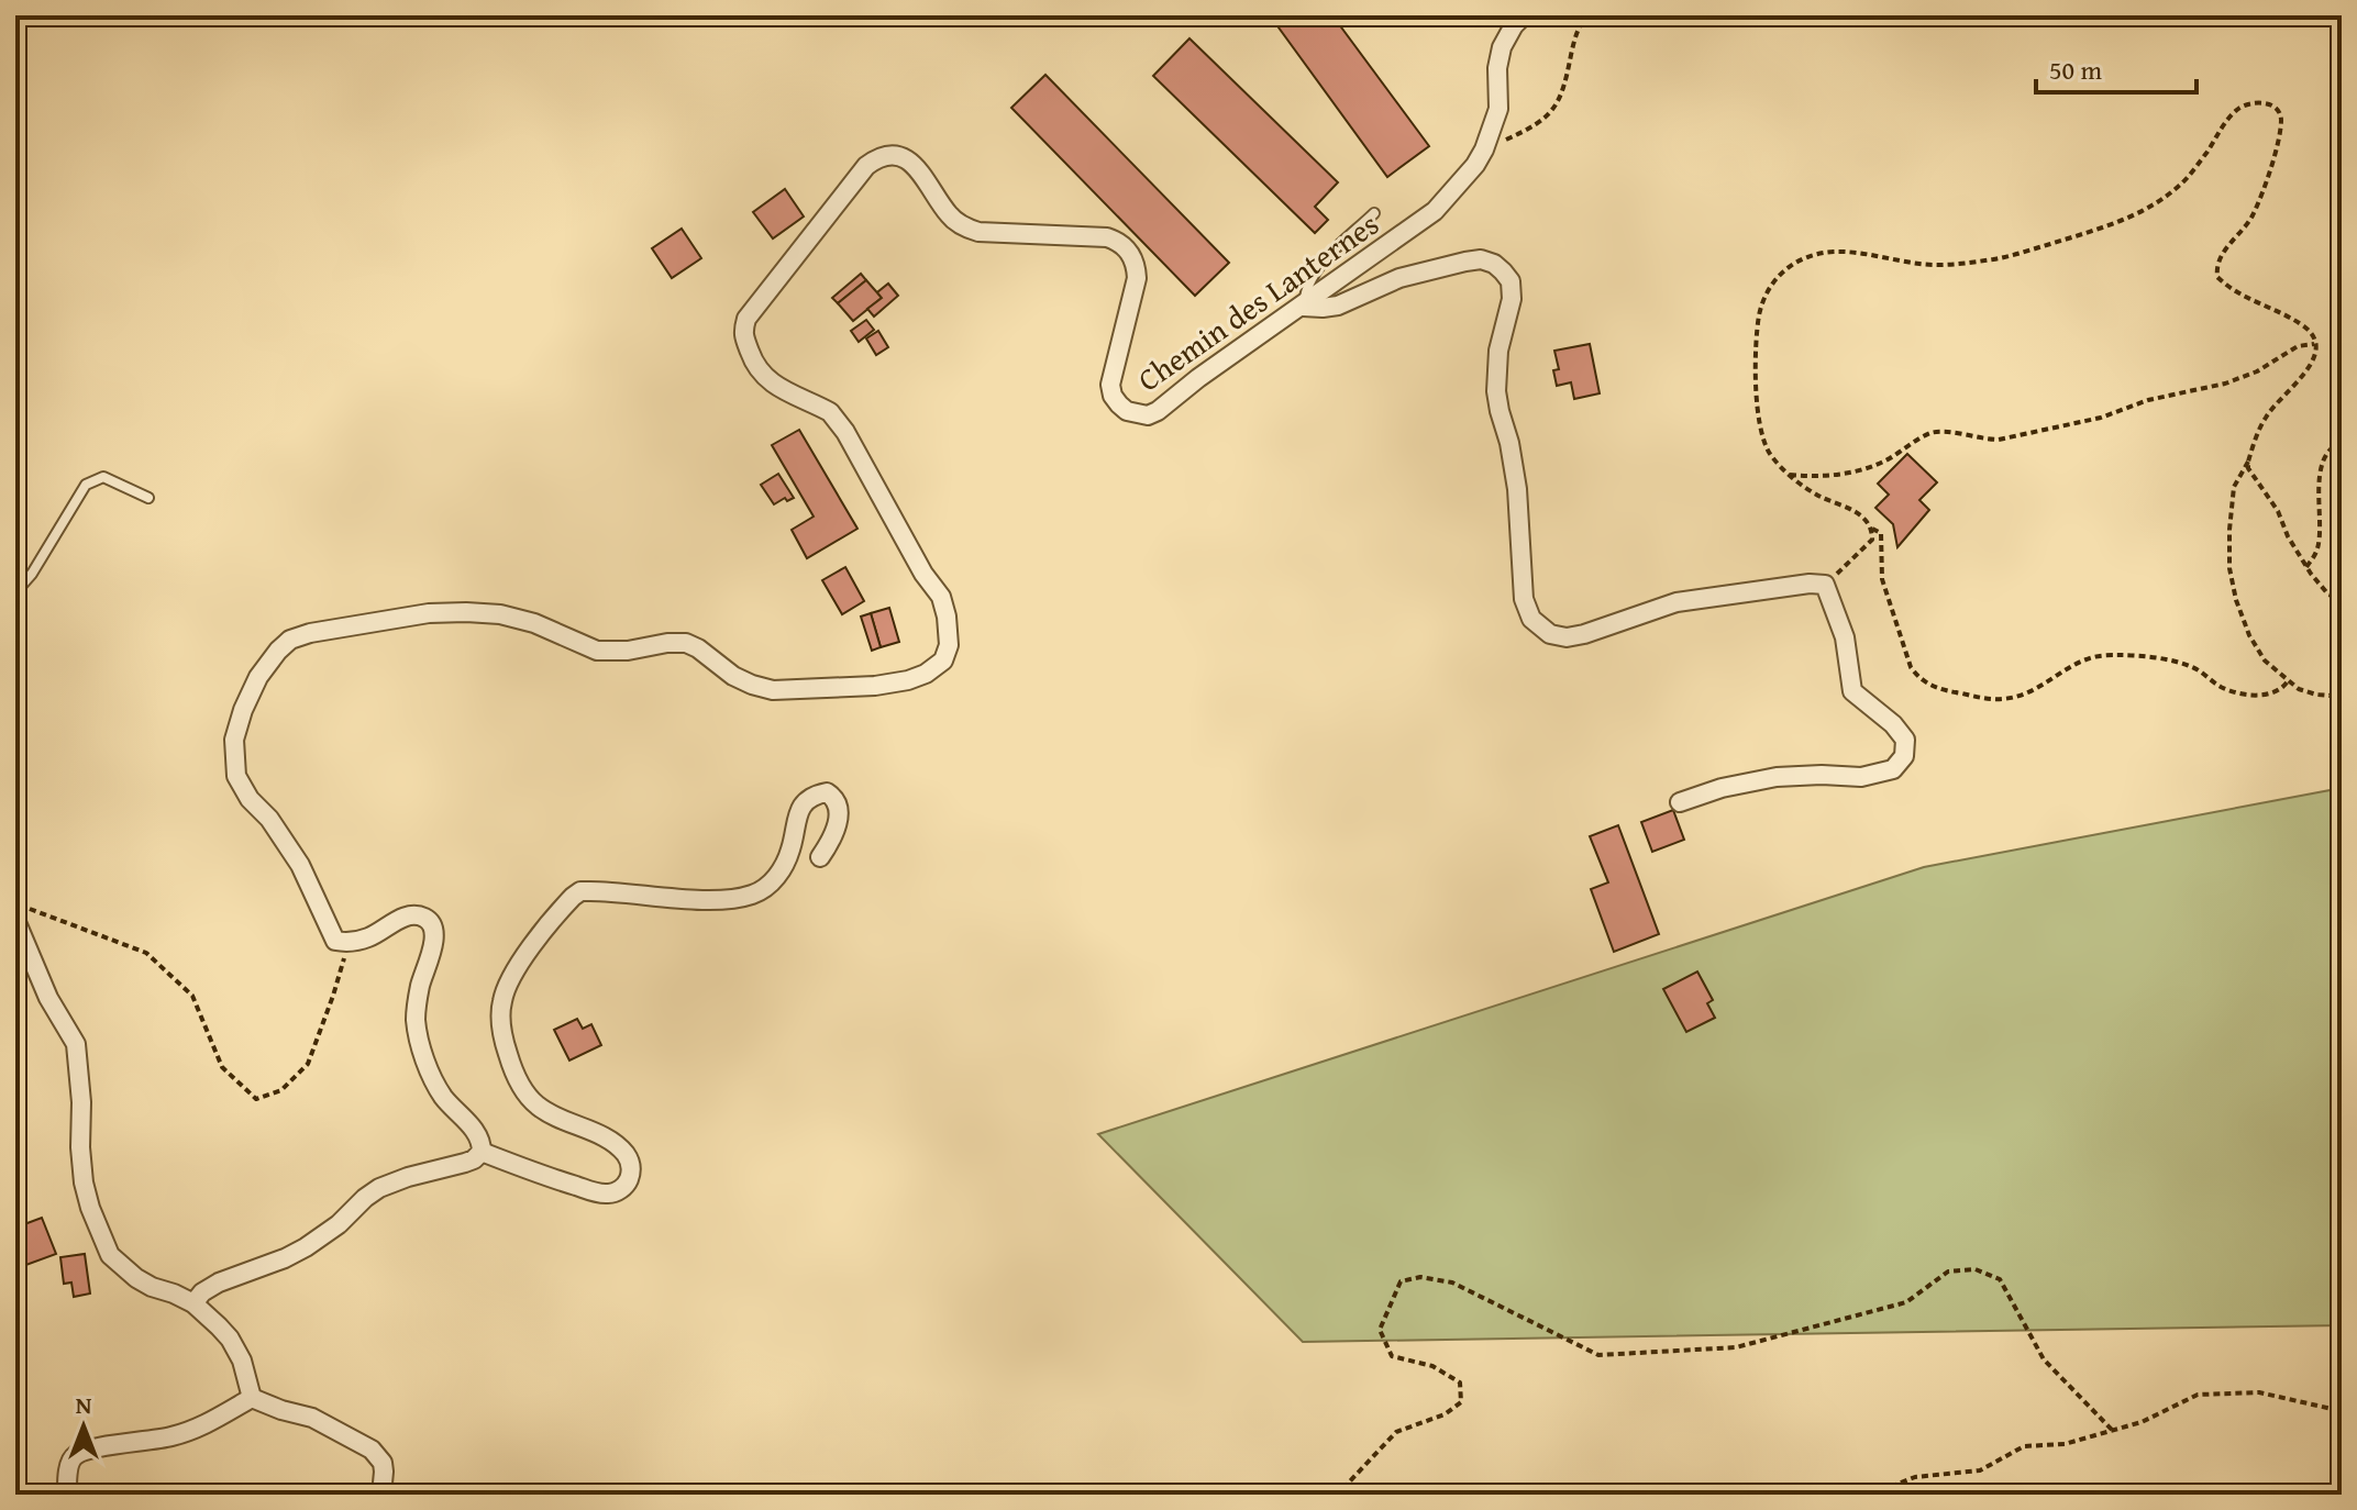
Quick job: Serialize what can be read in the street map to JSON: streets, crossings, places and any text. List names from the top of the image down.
{
  "streets": {
    "street": ["Chemin des Lanternes"]
  },
  "scale_bar": "50 m",
  "north": "top"
}
